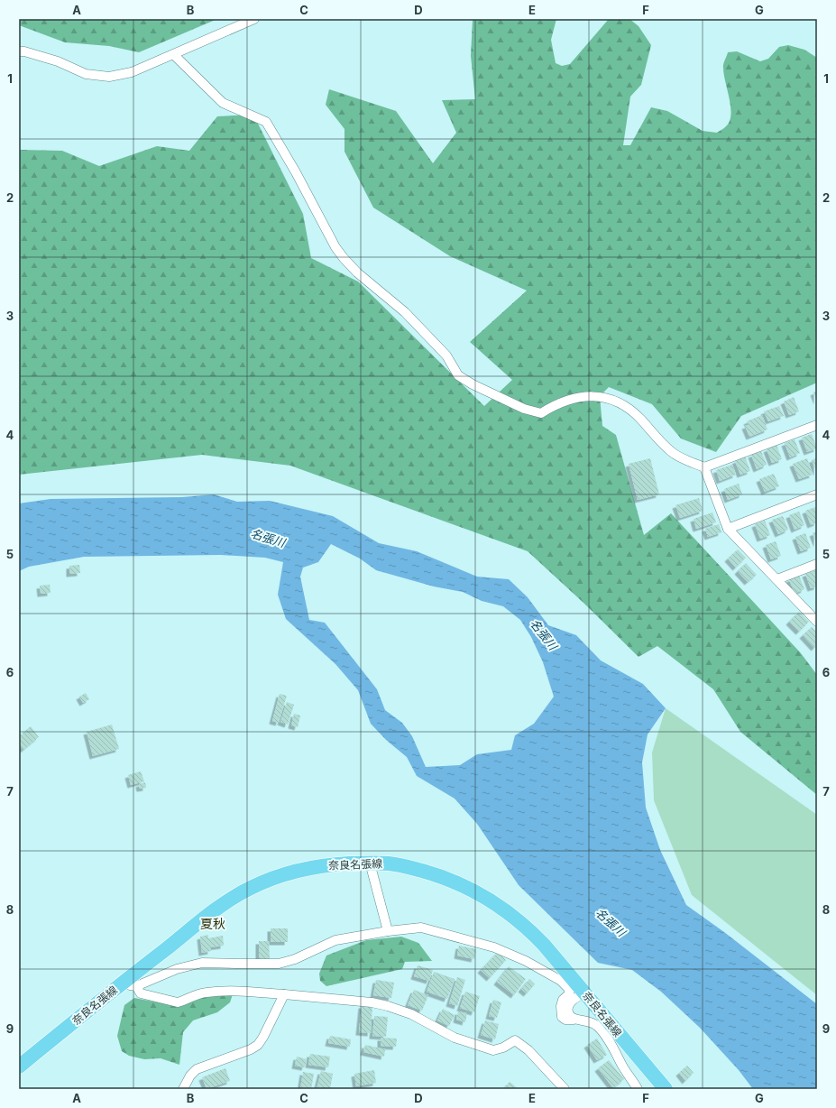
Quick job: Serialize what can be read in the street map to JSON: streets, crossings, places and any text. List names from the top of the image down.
{
  "streets": {
    "main road": ["奈良名張線"]
  },
  "districts": ["夏秋"],
  "water": ["名張川"],
  "grid": {
    "columns": [
      "A",
      "B",
      "C",
      "D",
      "E",
      "F",
      "G"
    ],
    "rows": [
      "1",
      "2",
      "3",
      "4",
      "5",
      "6",
      "7",
      "8",
      "9"
    ]
  }
}
